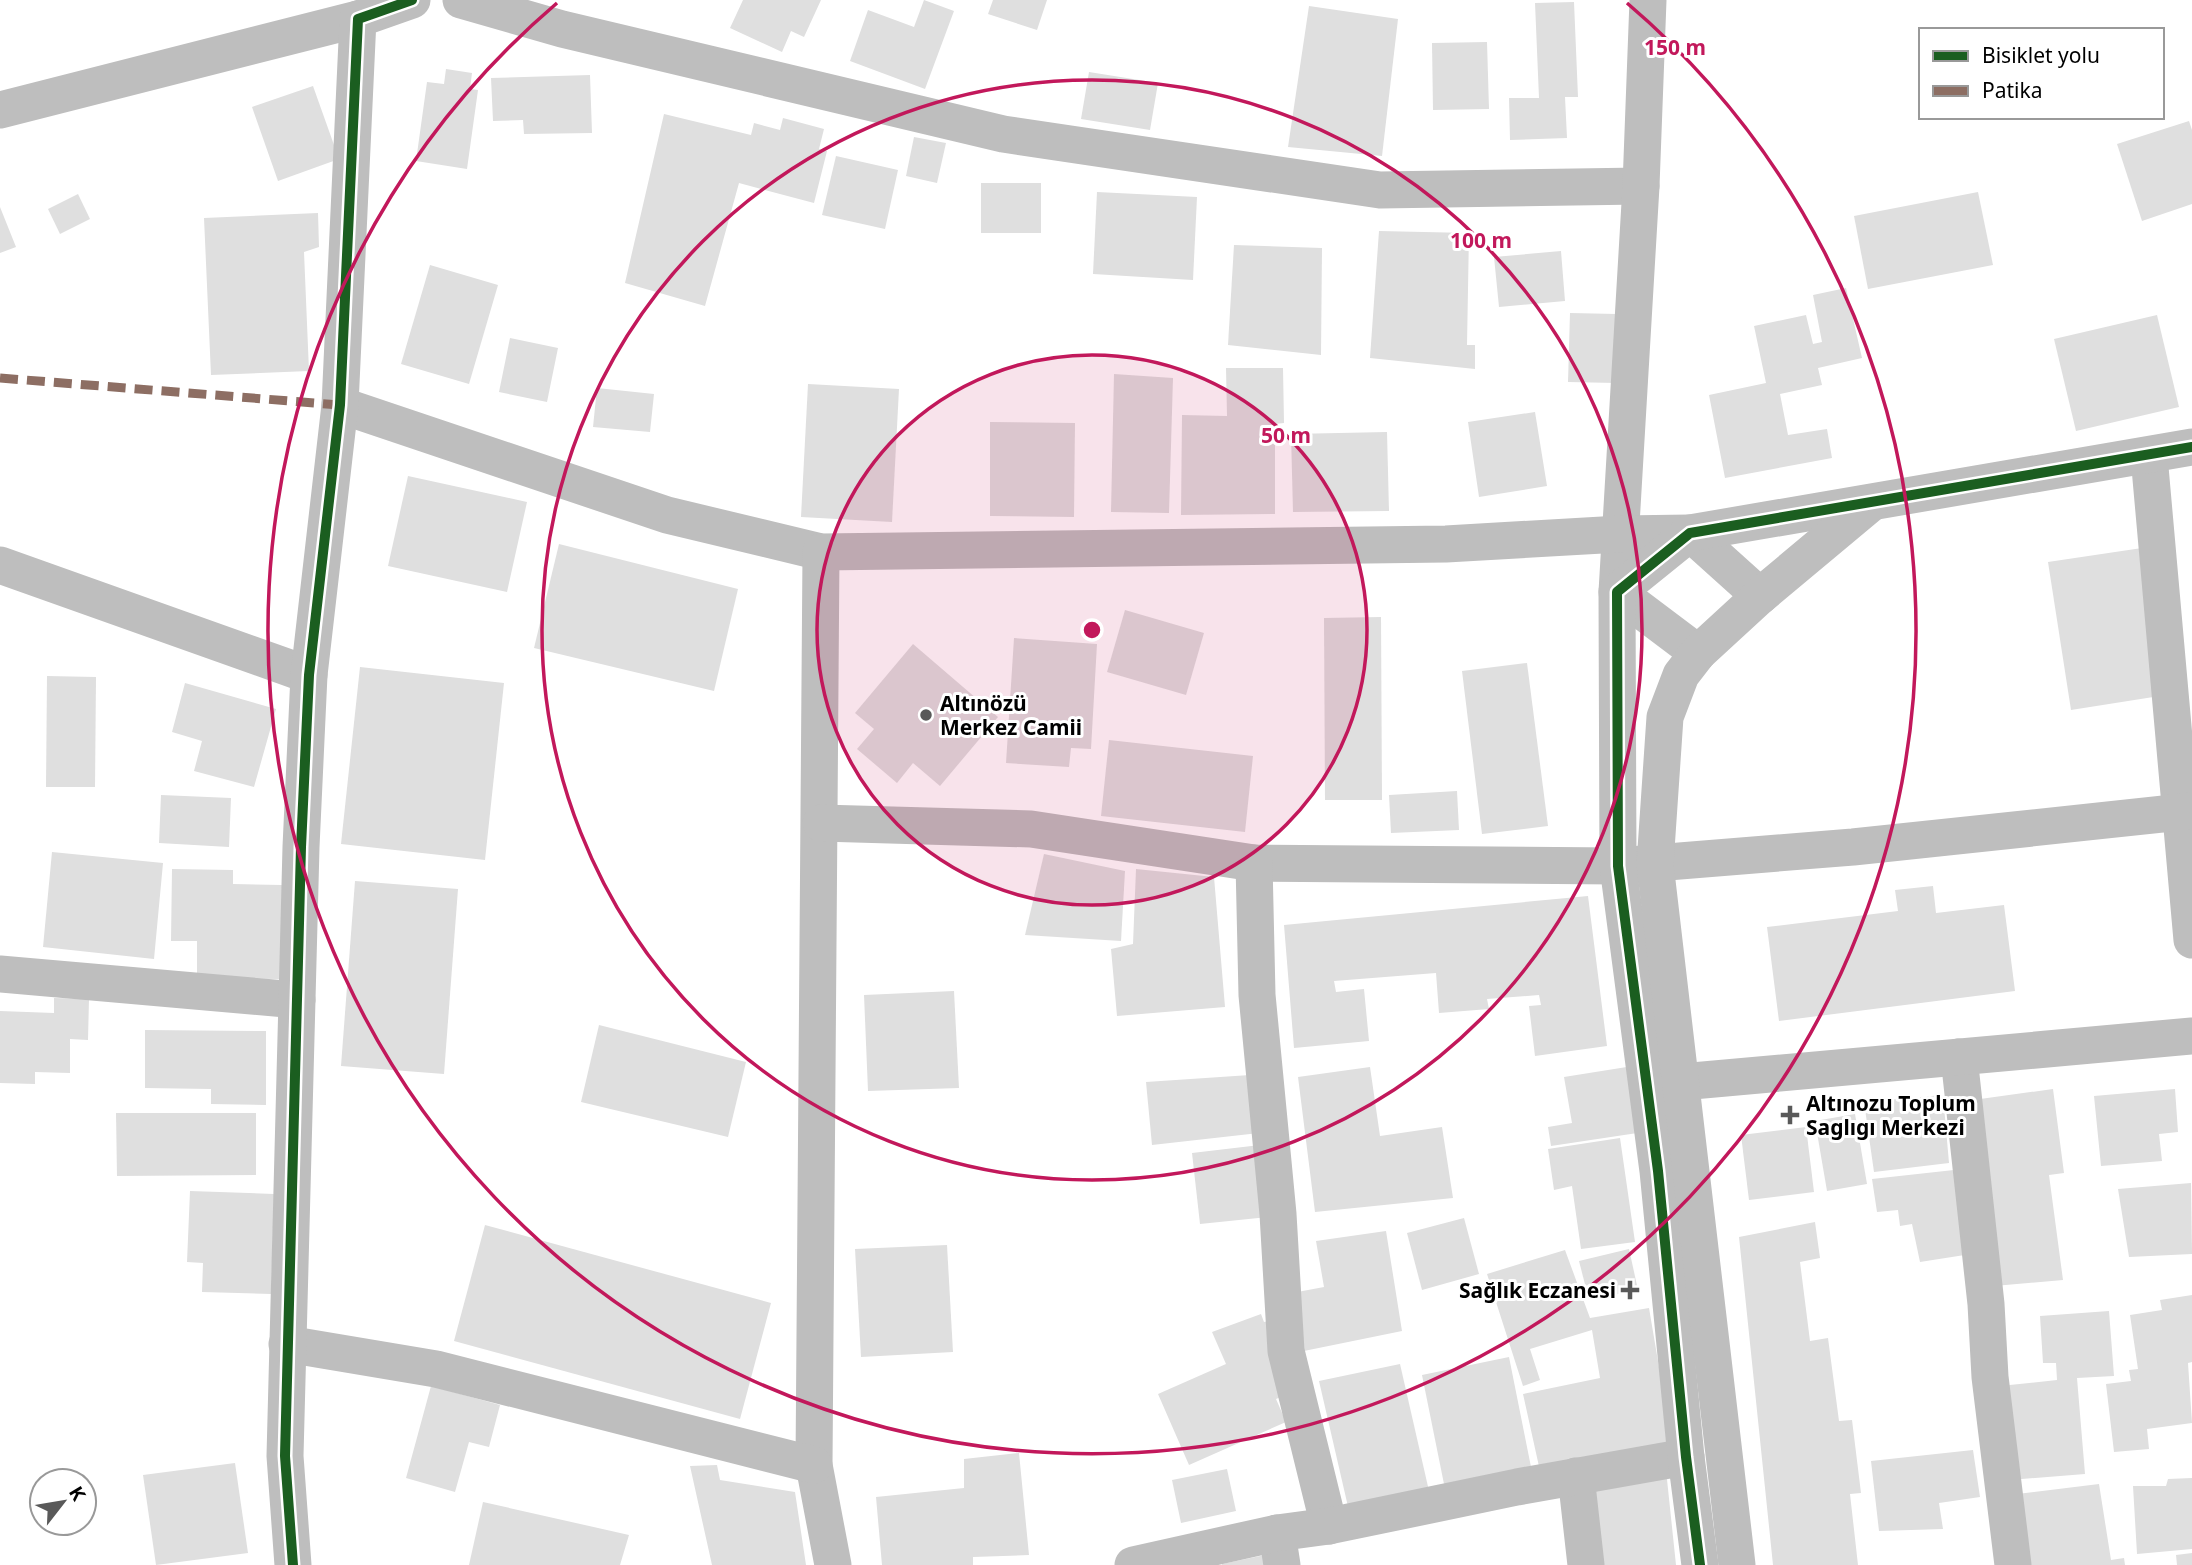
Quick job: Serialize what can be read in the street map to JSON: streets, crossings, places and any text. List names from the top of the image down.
{
  "places": {
    "other": ["Altınözü Merkez Camii"],
    "health": ["Altınozu Toplum Saglıgı Merkezi", "Sağlık Eczanesi"]
  },
  "legend": ["Bisiklet yolu", "Patika"],
  "north": "top right",
  "rings": ["150 m", "100 m", "50 m"]
}
